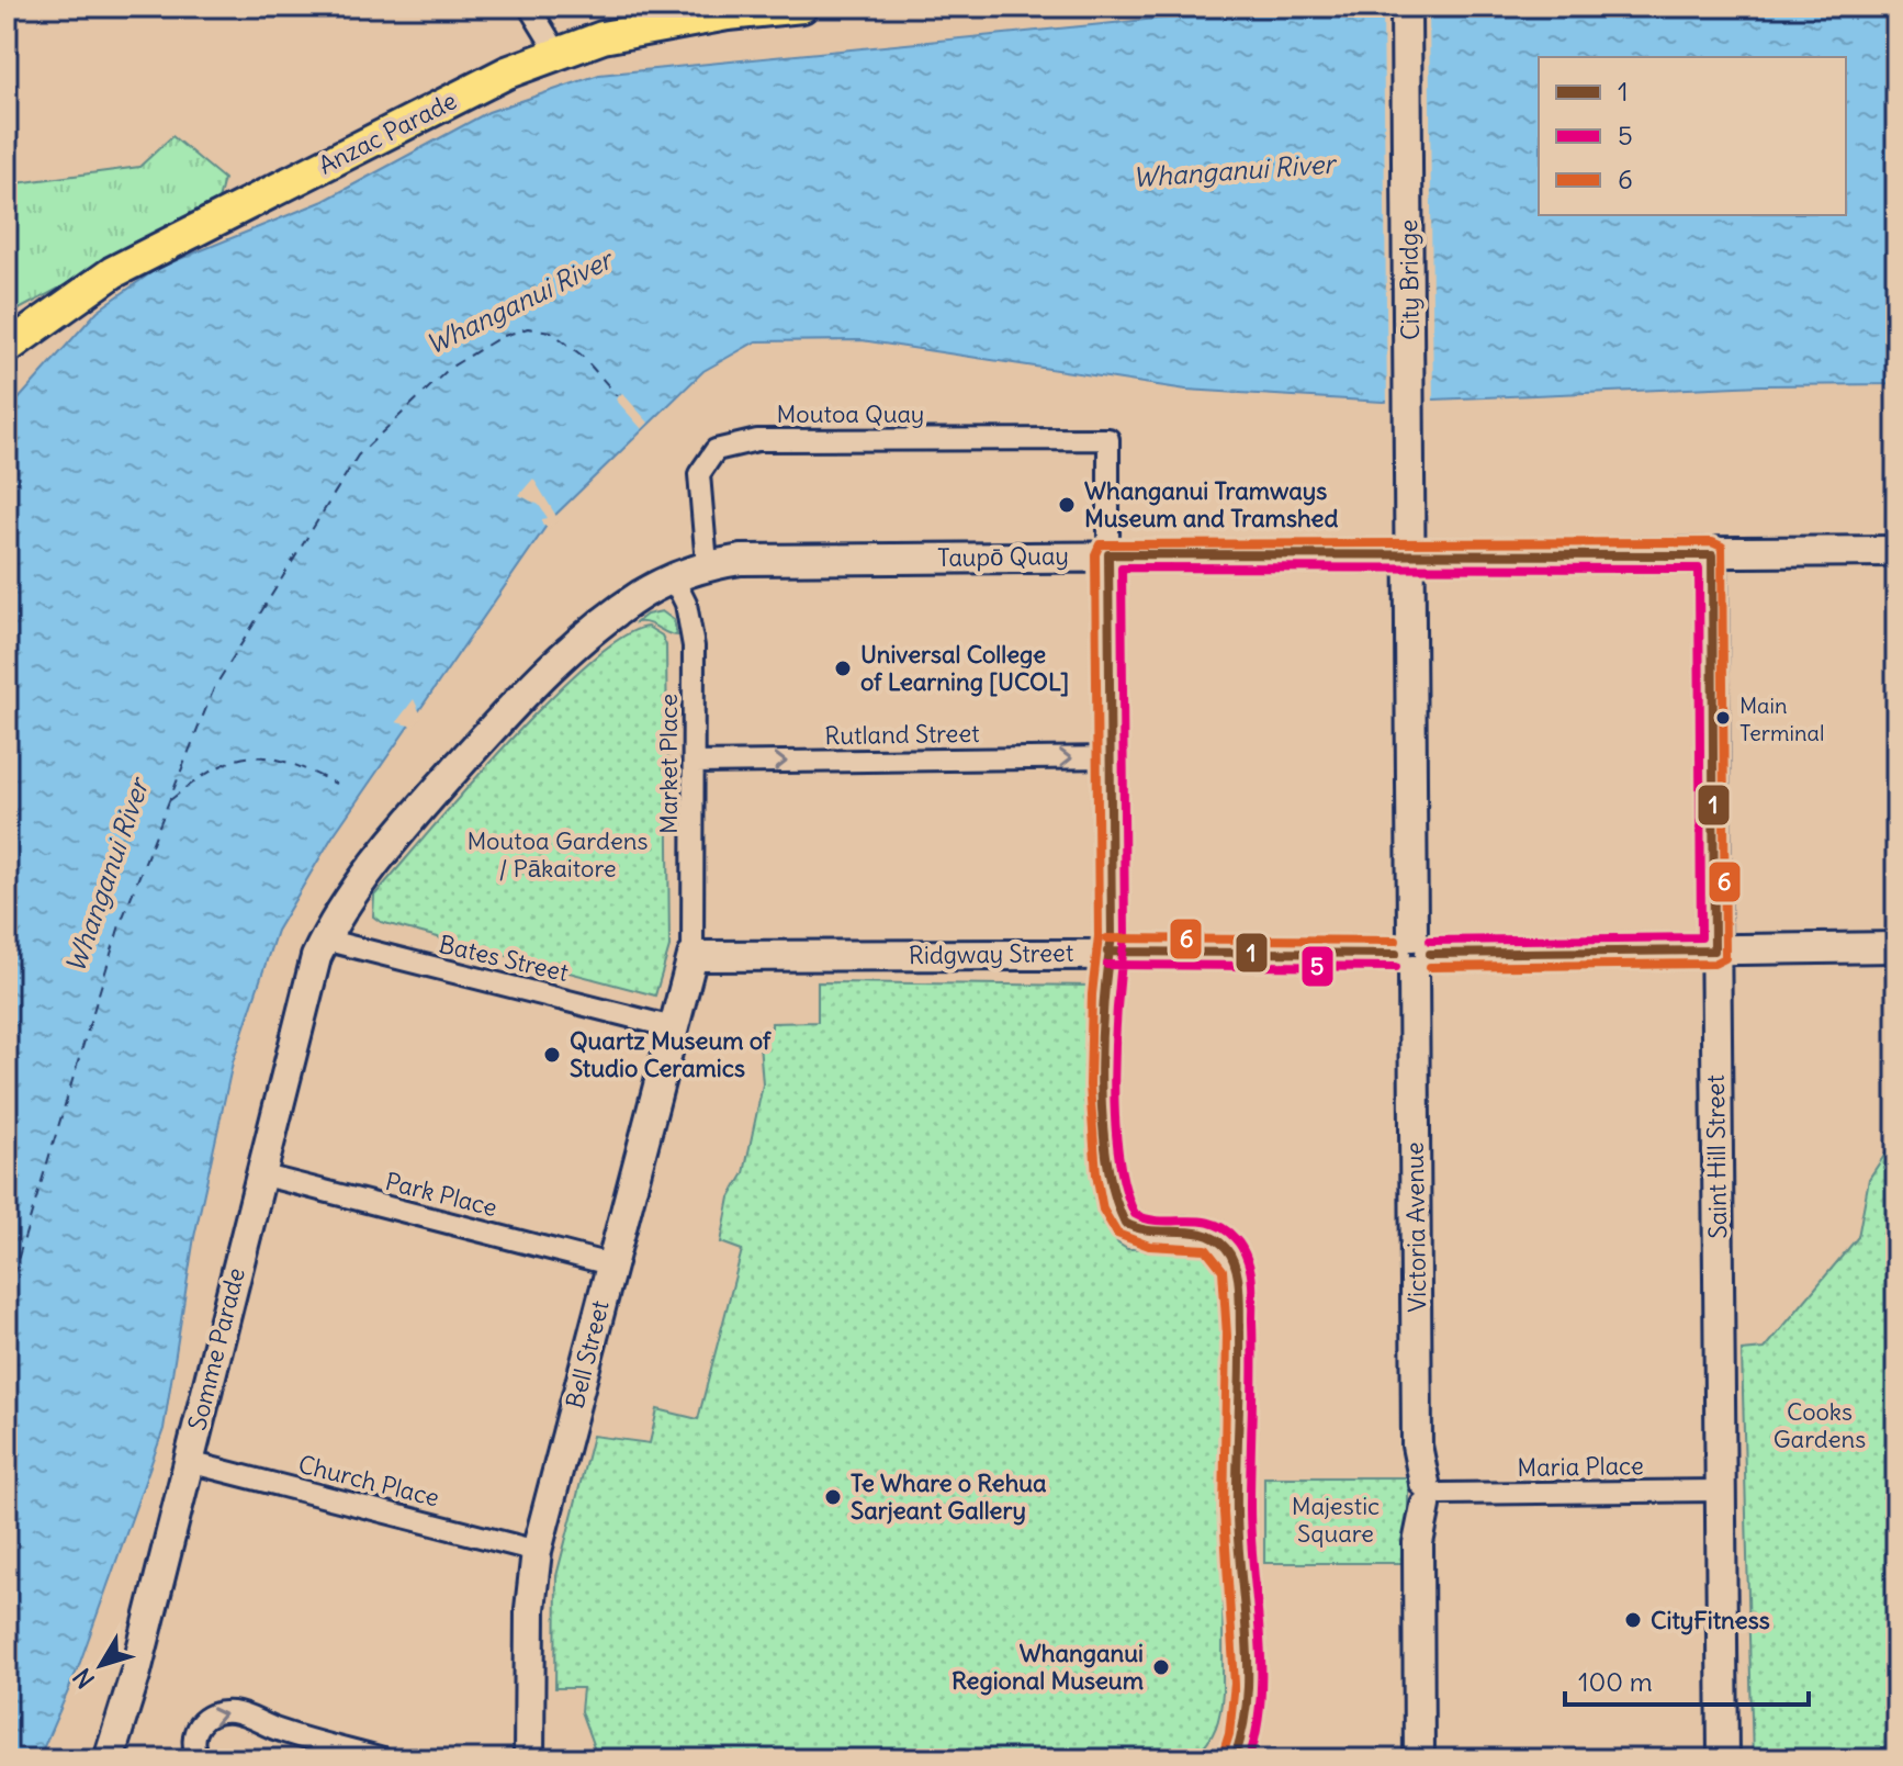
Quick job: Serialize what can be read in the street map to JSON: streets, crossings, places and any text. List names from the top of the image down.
{
  "streets": {
    "main road": ["Anzac Parade"],
    "street": [
      "City Bridge",
      "Moutoa Quay",
      "Taupō Quay",
      "Rutland Street",
      "Market Place",
      "Ridgway Street",
      "Bates Street",
      "Saint Hill Street",
      "Park Place",
      "Victoria Avenue",
      "Somme Parade",
      "Bell Street",
      "Maria Place",
      "Church Place"
    ]
  },
  "crossings": [
    ["City Bridge", "Taupō Quay"],
    ["City Bridge", "Victoria Avenue"],
    ["Moutoa Quay", "Taupō Quay"],
    ["Taupō Quay", "Market Place"],
    ["Taupō Quay", "Bates Street"],
    ["Taupō Quay", "Saint Hill Street"],
    ["Taupō Quay", "Victoria Avenue"],
    ["Taupō Quay", "Somme Parade"],
    ["Rutland Street", "Market Place"],
    ["Market Place", "Ridgway Street"],
    ["Market Place", "Bell Street"],
    ["Ridgway Street", "Saint Hill Street"],
    ["Ridgway Street", "Victoria Avenue"],
    ["Ridgway Street", "Bell Street"],
    ["Bates Street", "Somme Parade"],
    ["Bates Street", "Bell Street"],
    ["Saint Hill Street", "Maria Place"],
    ["Park Place", "Somme Parade"],
    ["Park Place", "Bell Street"],
    ["Victoria Avenue", "Maria Place"],
    ["Somme Parade", "Church Place"],
    ["Bell Street", "Church Place"]
  ],
  "one_way": ["Rutland Street"],
  "water": ["Whanganui River"],
  "parks": ["Moutoa Gardens / Pākaitore", "Cooks Gardens", "Majestic Square"],
  "places": [
    "Whanganui Tramways Museum and Tramshed",
    "Universal College of Learning [UCOL]",
    "Main Terminal",
    "Quartz Museum of Studio Ceramics",
    "Te Whare o Rehua Sarjeant Gallery",
    "CityFitness",
    "Whanganui Regional Museum"
  ],
  "lines": ["transit line 6", "transit line 1", "transit line 5"],
  "legend": ["1", "5", "6"],
  "scale_bar": "100 m",
  "north": "bottom left"
}
